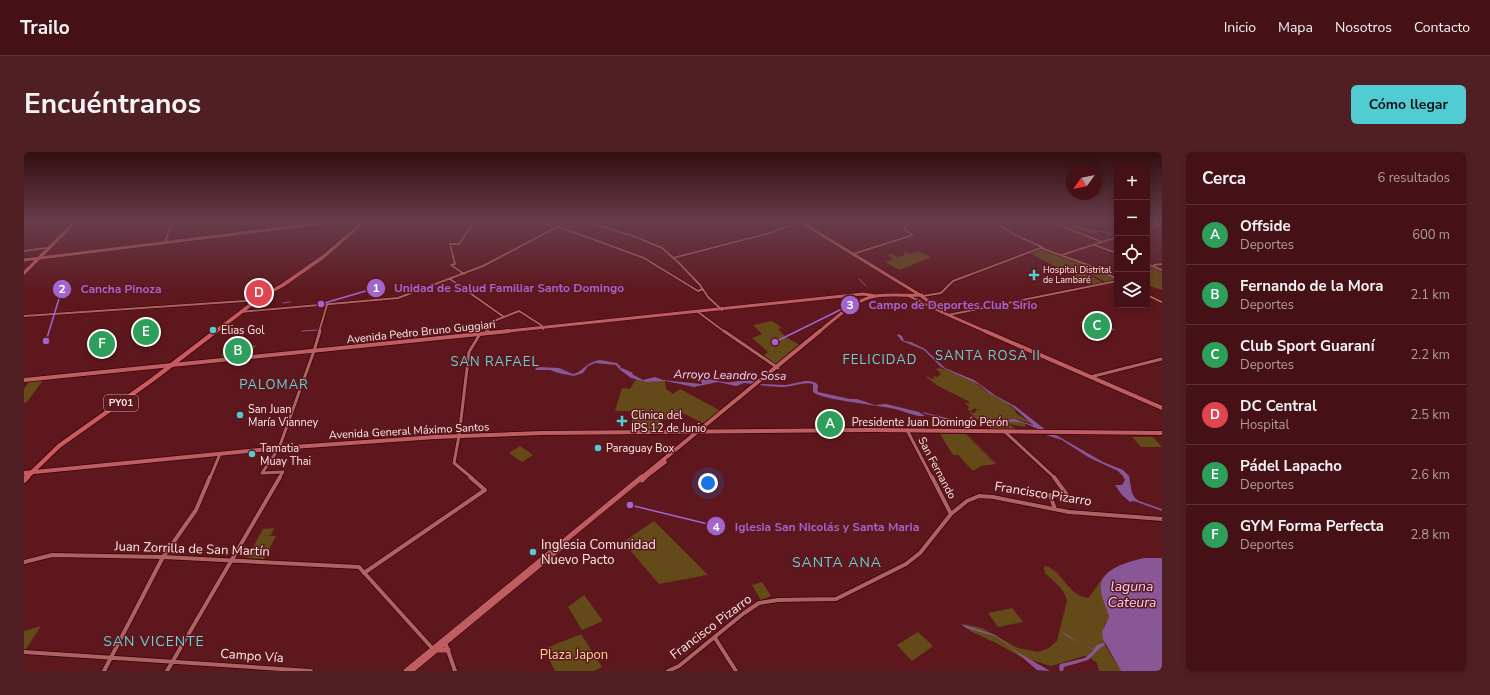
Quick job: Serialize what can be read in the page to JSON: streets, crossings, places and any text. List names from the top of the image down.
{
  "streets": {
    "highway": ["PY01"],
    "main road": ["Avenida Pedro Bruno Guggiari", "Presidente Juan Domingo Perón", "Avenida General Máximo Santos"],
    "street": [
      "San Fernando",
      "Francisco Pizarro",
      "Juan Zorrilla de San Martín",
      "Campo Vía"
    ]
  },
  "crossings": [
    ["Avenida Pedro Bruno Guggiari", "PY01"],
    ["PY01", "Avenida General Máximo Santos"],
    ["Presidente Juan Domingo Perón", "Avenida General Máximo Santos"],
    ["Presidente Juan Domingo Perón", "San Fernando"],
    ["San Fernando", "Francisco Pizarro"]
  ],
  "districts": [
    "SANTA ROSA II",
    "FELICIDAD",
    "SAN RAFAEL",
    "PALOMAR",
    "SANTA ANA",
    "SAN VICENTE"
  ],
  "water": ["Arroyo Leandro Sosa", "laguna Cateura"],
  "parks": ["Plaza Japon"],
  "places": {
    "health": ["Hospital Distrital de Lambaré", "Clinica del IPS 12 de Junio"],
    "other": [
      "Unidad de Salud Familiar Santo Domingo",
      "Elias Gol",
      "Cancha Pinoza",
      "Campo de Deportes Club Sirio",
      "San Juan María Vianney",
      "Paraguay Box",
      "Tamatia Muay Thai",
      "Iglesia San Nicolás y Santa Maria",
      "Inglesia Comunidad Nuevo Pacto"
    ]
  },
  "north": "bottom left",
  "page": {
    "header": "Trailo",
    "nav": [
      "Inicio",
      "Mapa",
      "Nosotros",
      "Contacto"
    ],
    "title": "Encuéntranos",
    "buttons": "Cómo llegar",
    "heading": ["Cerca", "6 resultados"],
    "map_buttons": ["+", "−"],
    "list": [
      {
        "mark": "A",
        "name": "Offside",
        "note": "Deportes",
        "value": "600 m"
      },
      {
        "mark": "B",
        "name": "Fernando de la Mora",
        "note": "Deportes",
        "value": "2.1 km"
      },
      {
        "mark": "C",
        "name": "Club Sport Guaraní",
        "note": "Deportes",
        "value": "2.2 km"
      },
      {
        "mark": "D",
        "name": "DC Central",
        "note": "Hospital",
        "value": "2.5 km"
      },
      {
        "mark": "E",
        "name": "Pádel Lapacho",
        "note": "Deportes",
        "value": "2.6 km"
      },
      {
        "mark": "F",
        "name": "GYM Forma Perfecta",
        "note": "Deportes",
        "value": "2.8 km"
      }
    ],
    "pins": [
      "D",
      "C",
      "E",
      "F",
      "B",
      "A"
    ]
  }
}
